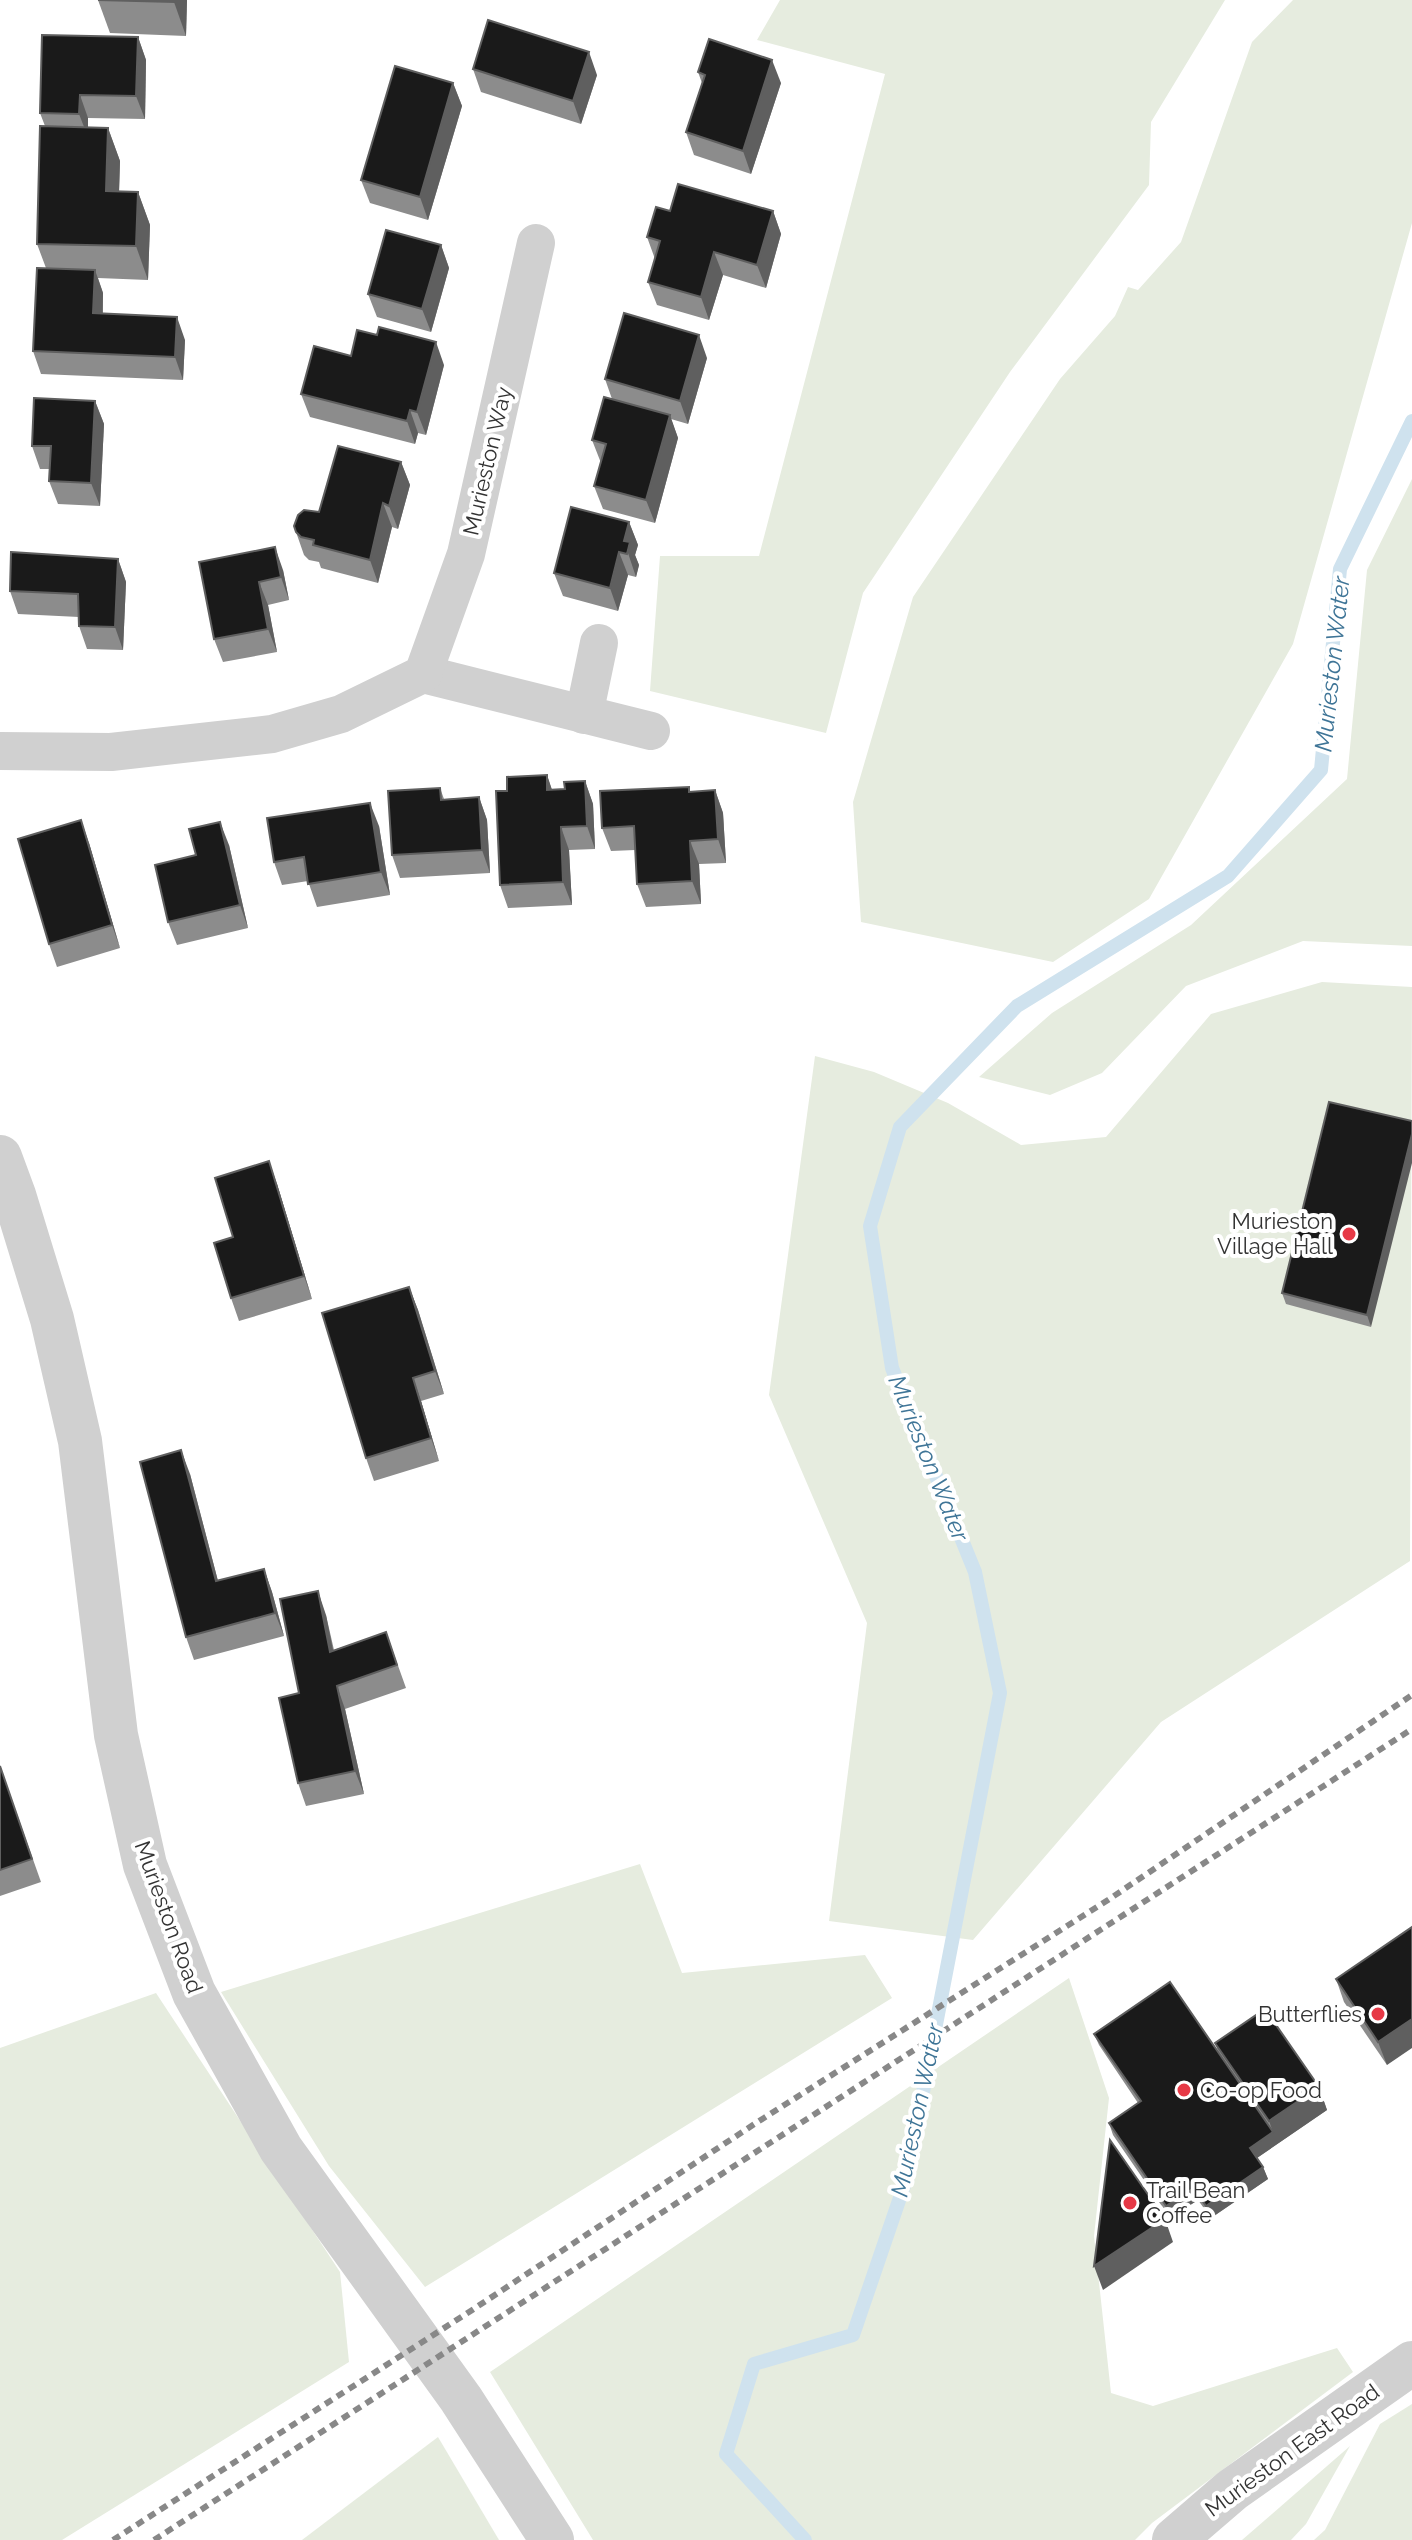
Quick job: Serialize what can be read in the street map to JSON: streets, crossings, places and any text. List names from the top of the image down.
{
  "streets": {
    "street": ["Murieston Way", "Murieston Road", "Murieston East Road"]
  },
  "water": ["Murieston Water"],
  "places": [
    "Murieston Village Hall",
    "Butterflies",
    "Co-op Food",
    "Trail Bean Coffee"
  ]
}
